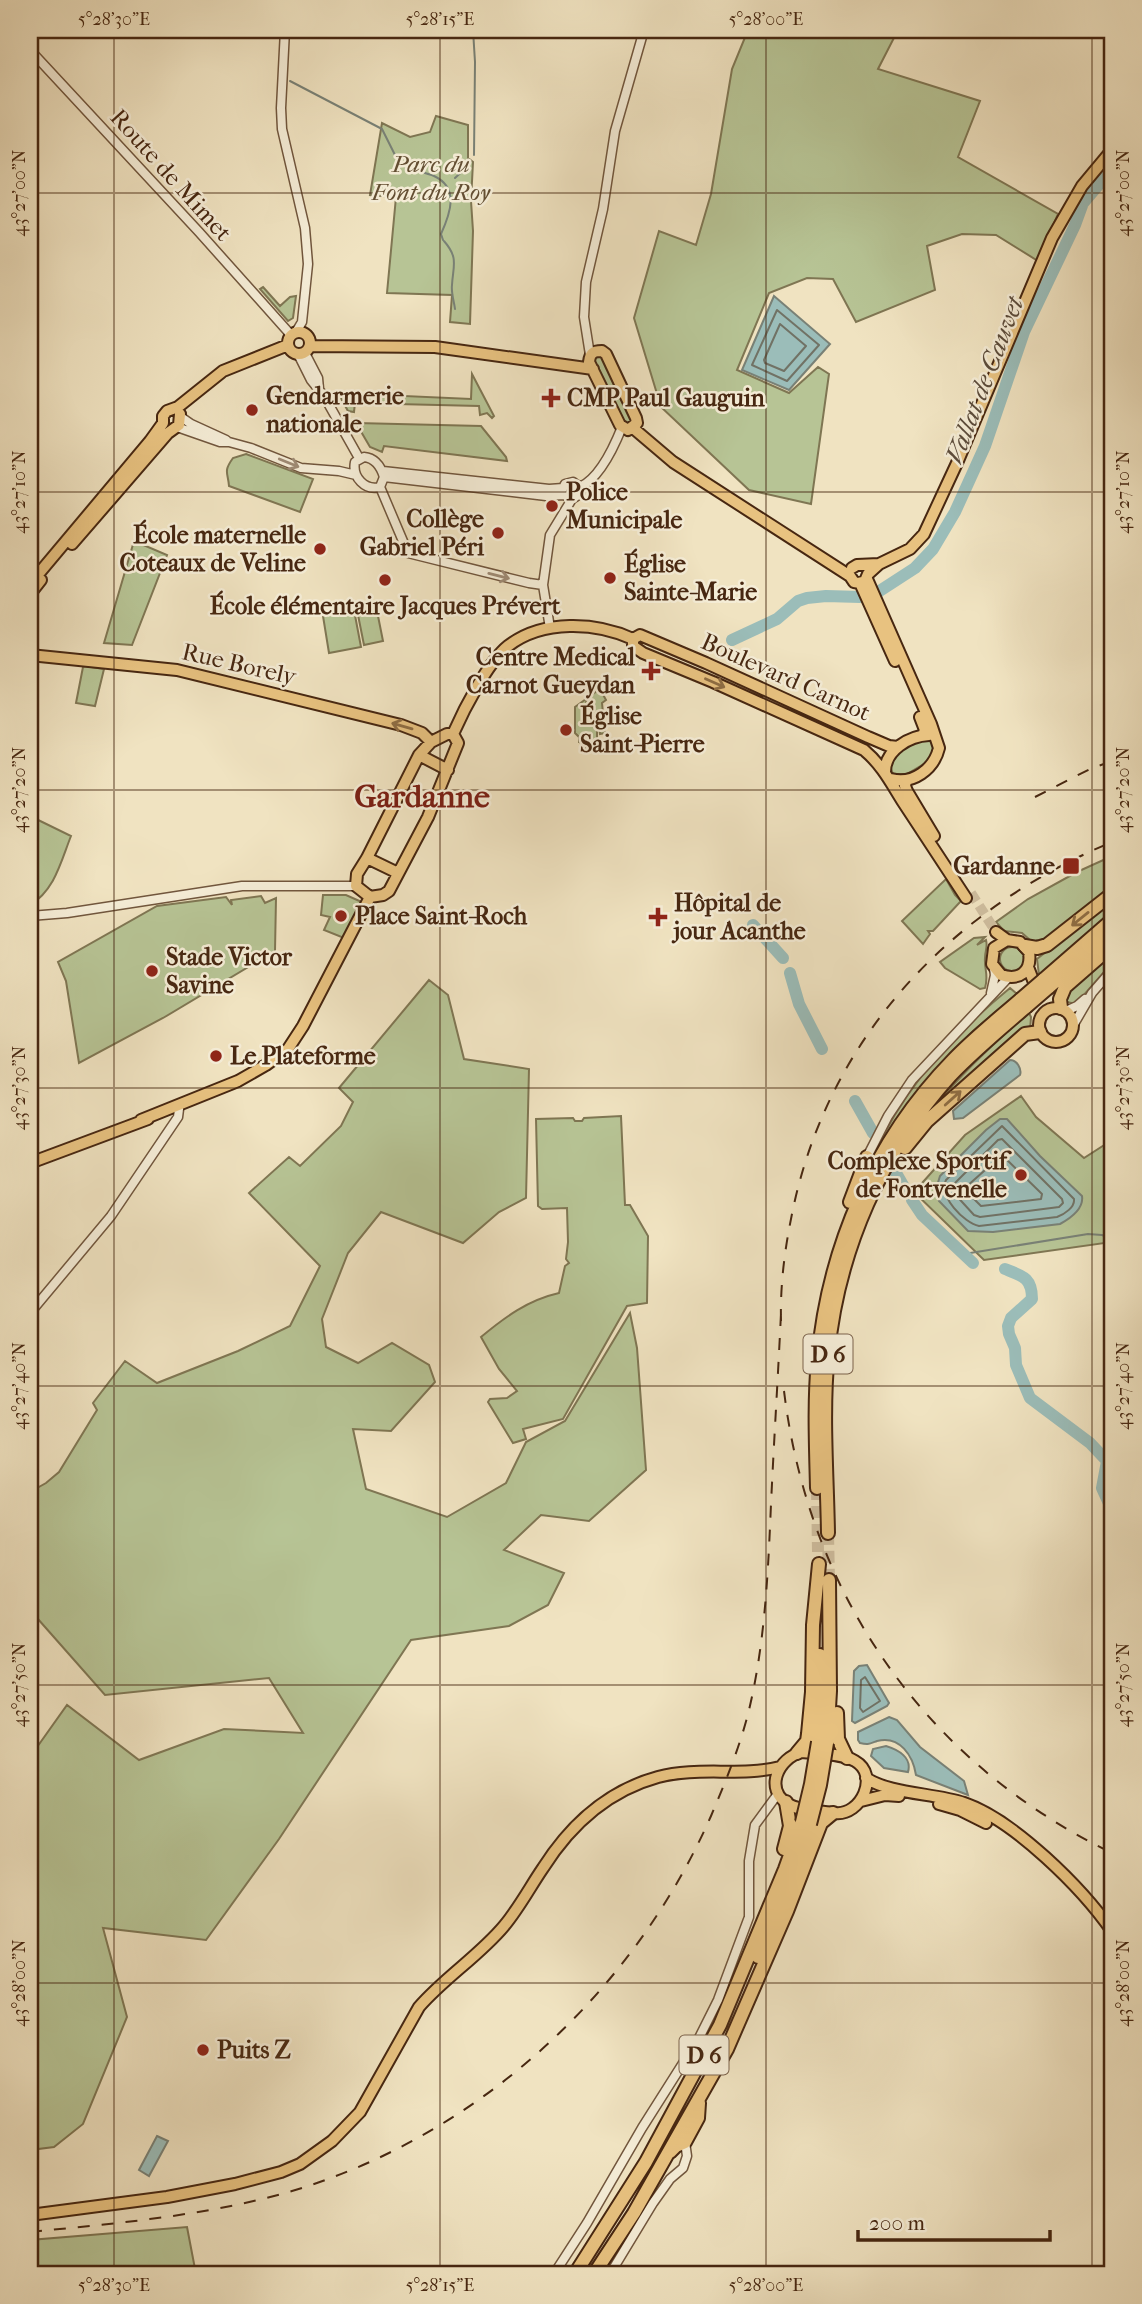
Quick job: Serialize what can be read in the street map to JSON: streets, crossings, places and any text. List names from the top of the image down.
{
  "streets": {
    "highway": ["D 6"],
    "main road": ["Rue Borely", "Boulevard Carnot"],
    "street": ["Route de Mimet"]
  },
  "one_way": ["Rue Borely"],
  "districts": ["Gardanne"],
  "water": ["Vallat de Cauvet"],
  "parks": ["Parc du Font du Roy"],
  "places": {
    "health": ["CMP Paul Gauguin", "Centre Medical Carnot Gueydan", "Hôpital de jour Acanthe"],
    "other": [
      "Gendarmerie nationale",
      "Police Municipale",
      "Collège Gabriel Péri",
      "École maternelle Coteaux de Veline",
      "Église Sainte-Marie",
      "École élémentaire Jacques Prévert",
      "Église Saint-Pierre",
      "Place Saint-Roch",
      "Stade Victor Savine",
      "Le Plateforme",
      "Complexe Sportif de Fontvenelle",
      "Puits Z"
    ],
    "transit": ["Gardanne"]
  },
  "scale_bar": "200 m",
  "coordinates": [
    "5°28'30\"E",
    "5°28'15\"E",
    "5°28'00\"E",
    "43°27'00\"N",
    "43°27'10\"N",
    "43°27'20\"N",
    "43°27'30\"N",
    "43°27'40\"N",
    "43°27'50\"N",
    "43°28'00\"N"
  ]
}
